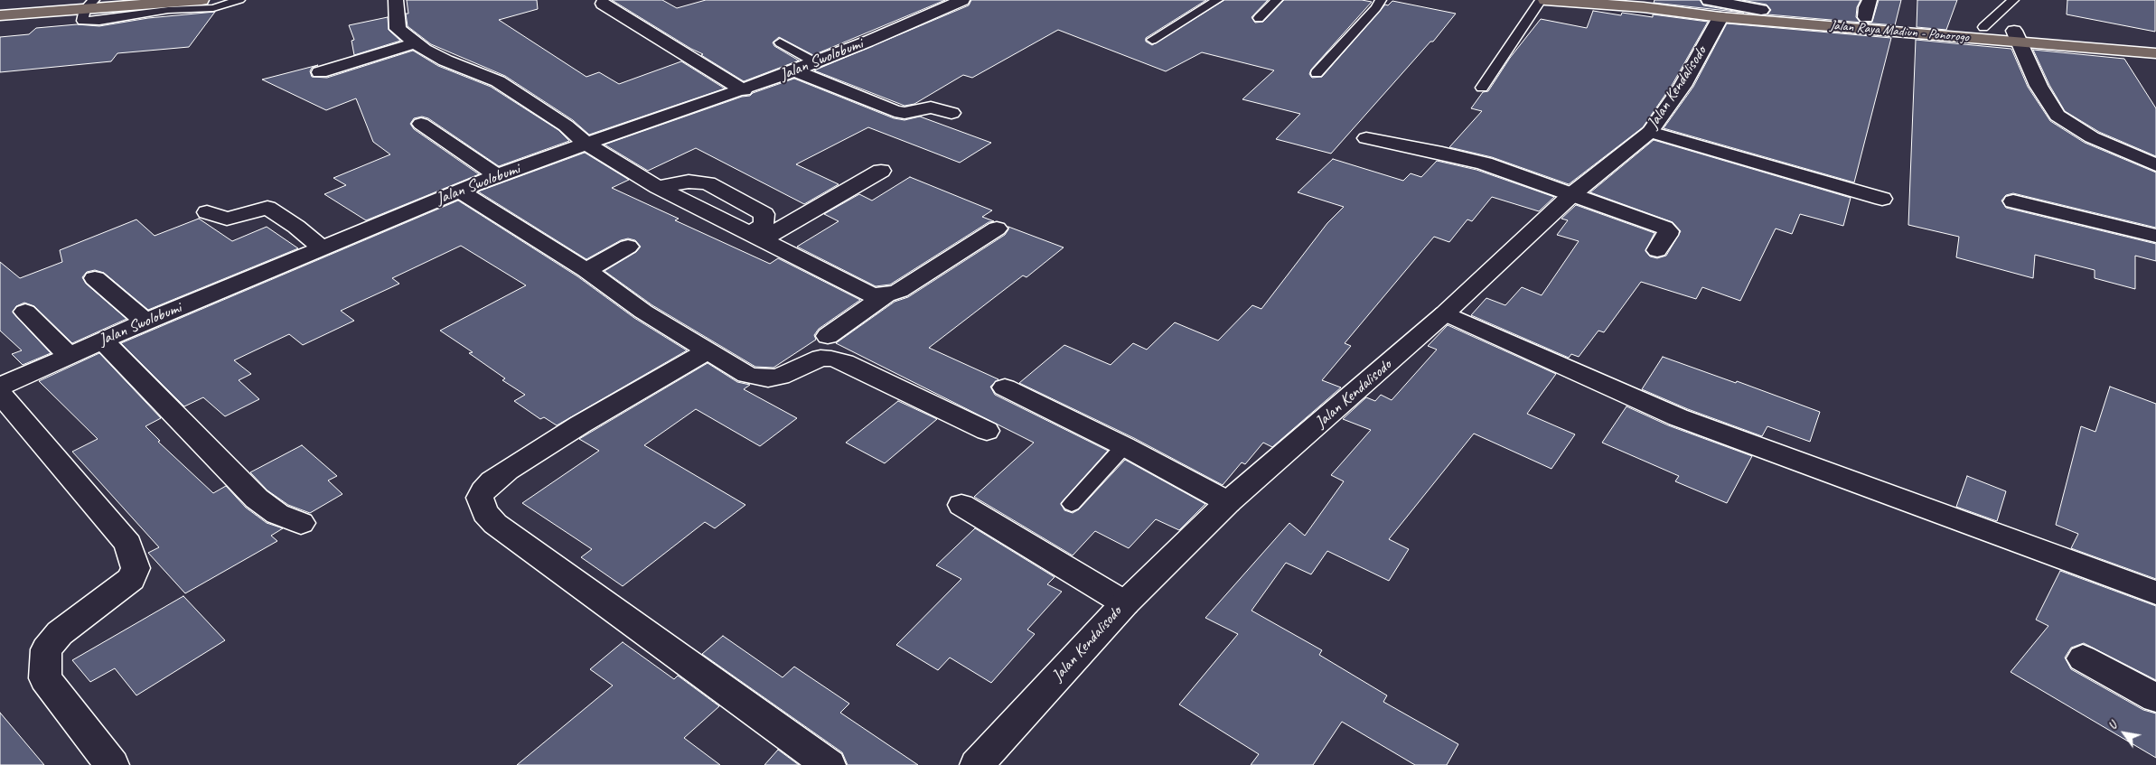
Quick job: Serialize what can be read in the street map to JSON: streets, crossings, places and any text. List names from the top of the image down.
{
  "streets": {
    "highway": ["Jalan Raya Madiun - Ponorogo"],
    "street": ["Jalan Swolobumi", "Jalan Kendalisodo"]
  },
  "crossings": [
    ["Jalan Raya Madiun - Ponorogo", "Jalan Kendalisodo"]
  ],
  "north": "top left"
}
